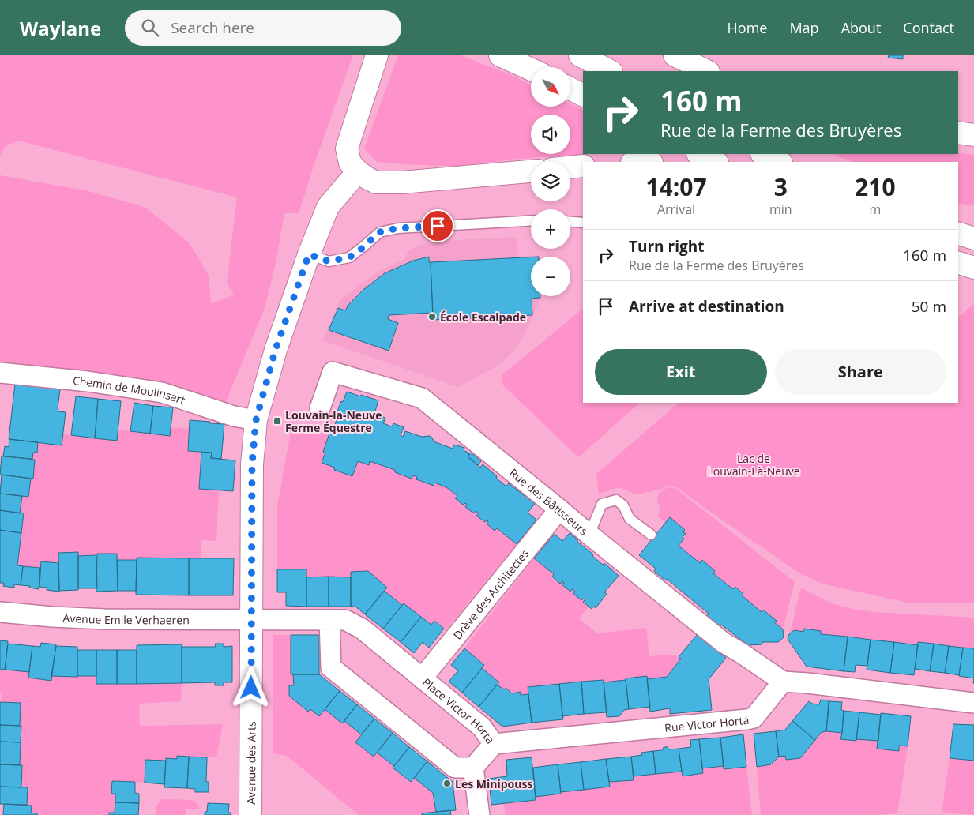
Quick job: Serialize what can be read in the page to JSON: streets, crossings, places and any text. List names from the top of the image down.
{
  "streets": {
    "main road": ["Avenue des Arts"],
    "street": [
      "Chemin de Moulinsart",
      "Rue des Bâtisseurs",
      "Drève des Architectes",
      "Avenue Emile Verhaeren",
      "Place Victor Horta",
      "Rue Victor Horta"
    ]
  },
  "crossings": [
    ["Chemin de Moulinsart", "Avenue des Arts"],
    ["Rue des Bâtisseurs", "Drève des Architectes"],
    ["Rue des Bâtisseurs", "Rue Victor Horta"],
    ["Drève des Architectes", "Place Victor Horta"],
    ["Avenue Emile Verhaeren", "Avenue des Arts"],
    ["Place Victor Horta", "Rue Victor Horta"]
  ],
  "parks": ["Lac de Louvain-Là-Neuve"],
  "places": {
    "other": ["École Escalpade", "Les Minipouss"],
    "transit": ["Louvain-la-Neuve Ferme Équestre"]
  },
  "north": "bottom right",
  "page": {
    "header": "Waylane",
    "search": "Search here",
    "nav": [
      "Home",
      "Map",
      "About",
      "Contact"
    ],
    "map_buttons": ["+", "−"],
    "turn": ["160 m", "Rue de la Ferme des Bruyères"],
    "eta": [
      "14:07",
      "Arrival",
      "3",
      "min",
      "210",
      "m"
    ],
    "list": [
      {
        "name": "Turn right",
        "note": "Rue de la Ferme des Bruyères",
        "value": "160 m"
      },
      {
        "name": "Arrive at destination",
        "value": "50 m"
      }
    ],
    "buttons": ["Exit", "Share"]
  }
}
